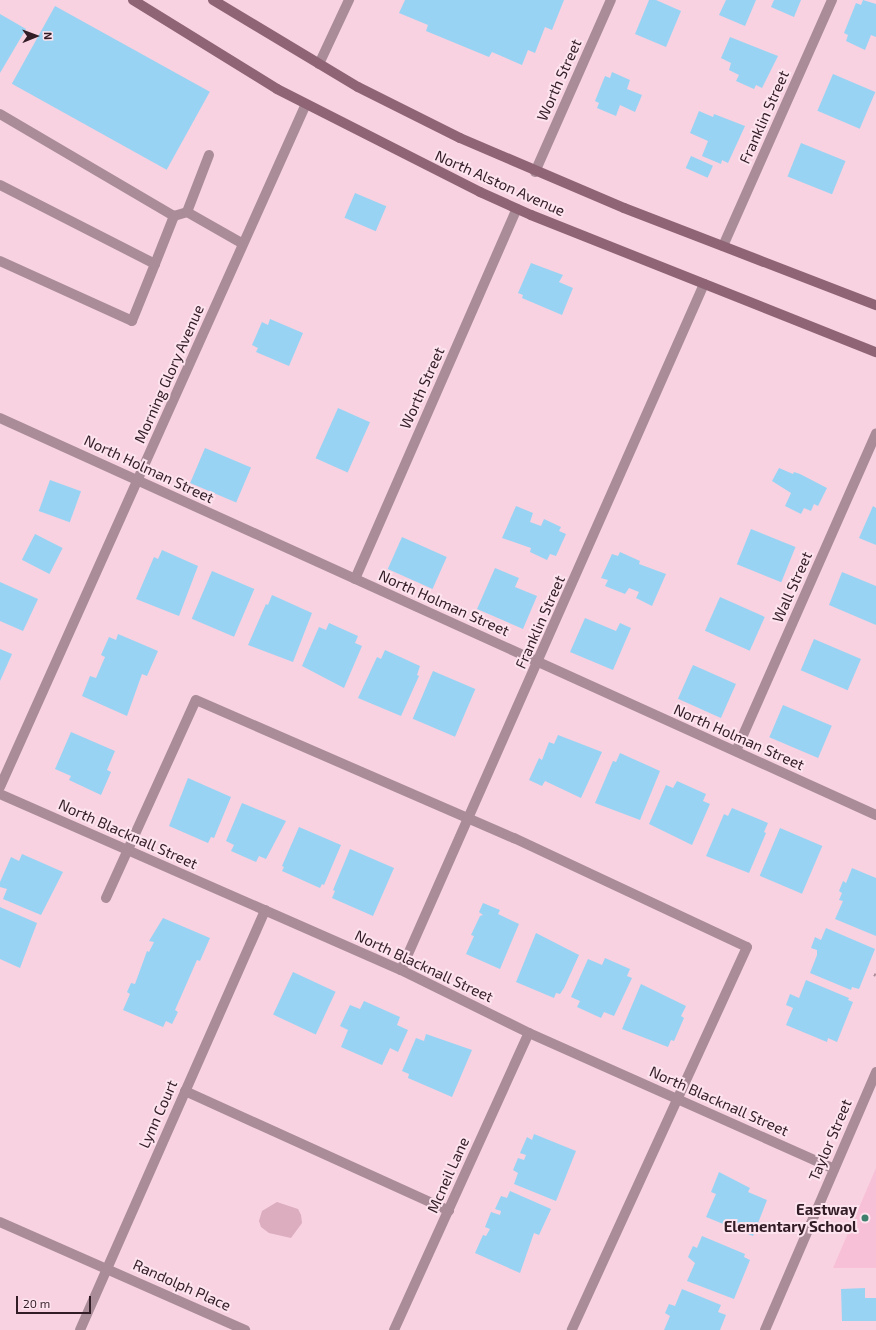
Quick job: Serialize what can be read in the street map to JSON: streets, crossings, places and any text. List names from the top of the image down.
{
  "streets": {
    "main road": ["North Alston Avenue"],
    "street": [
      "Worth Street",
      "Franklin Street",
      "Morning Glory Avenue",
      "North Holman Street",
      "Wall Street",
      "North Blacknall Street",
      "Lynn Court",
      "Taylor Street",
      "Mcneil Lane",
      "Randolph Place"
    ]
  },
  "crossings": [
    ["Worth Street", "North Alston Avenue"],
    ["Worth Street", "North Holman Street"],
    ["Franklin Street", "North Alston Avenue"],
    ["Franklin Street", "North Holman Street"],
    ["Franklin Street", "North Blacknall Street"],
    ["North Alston Avenue", "Morning Glory Avenue"],
    ["Morning Glory Avenue", "North Holman Street"],
    ["North Holman Street", "Wall Street"],
    ["North Blacknall Street", "Lynn Court"],
    ["North Blacknall Street", "Taylor Street"],
    ["North Blacknall Street", "Mcneil Lane"],
    ["Lynn Court", "Randolph Place"]
  ],
  "places": ["Eastway Elementary School"],
  "scale_bar": "20 m",
  "north": "right"
}
